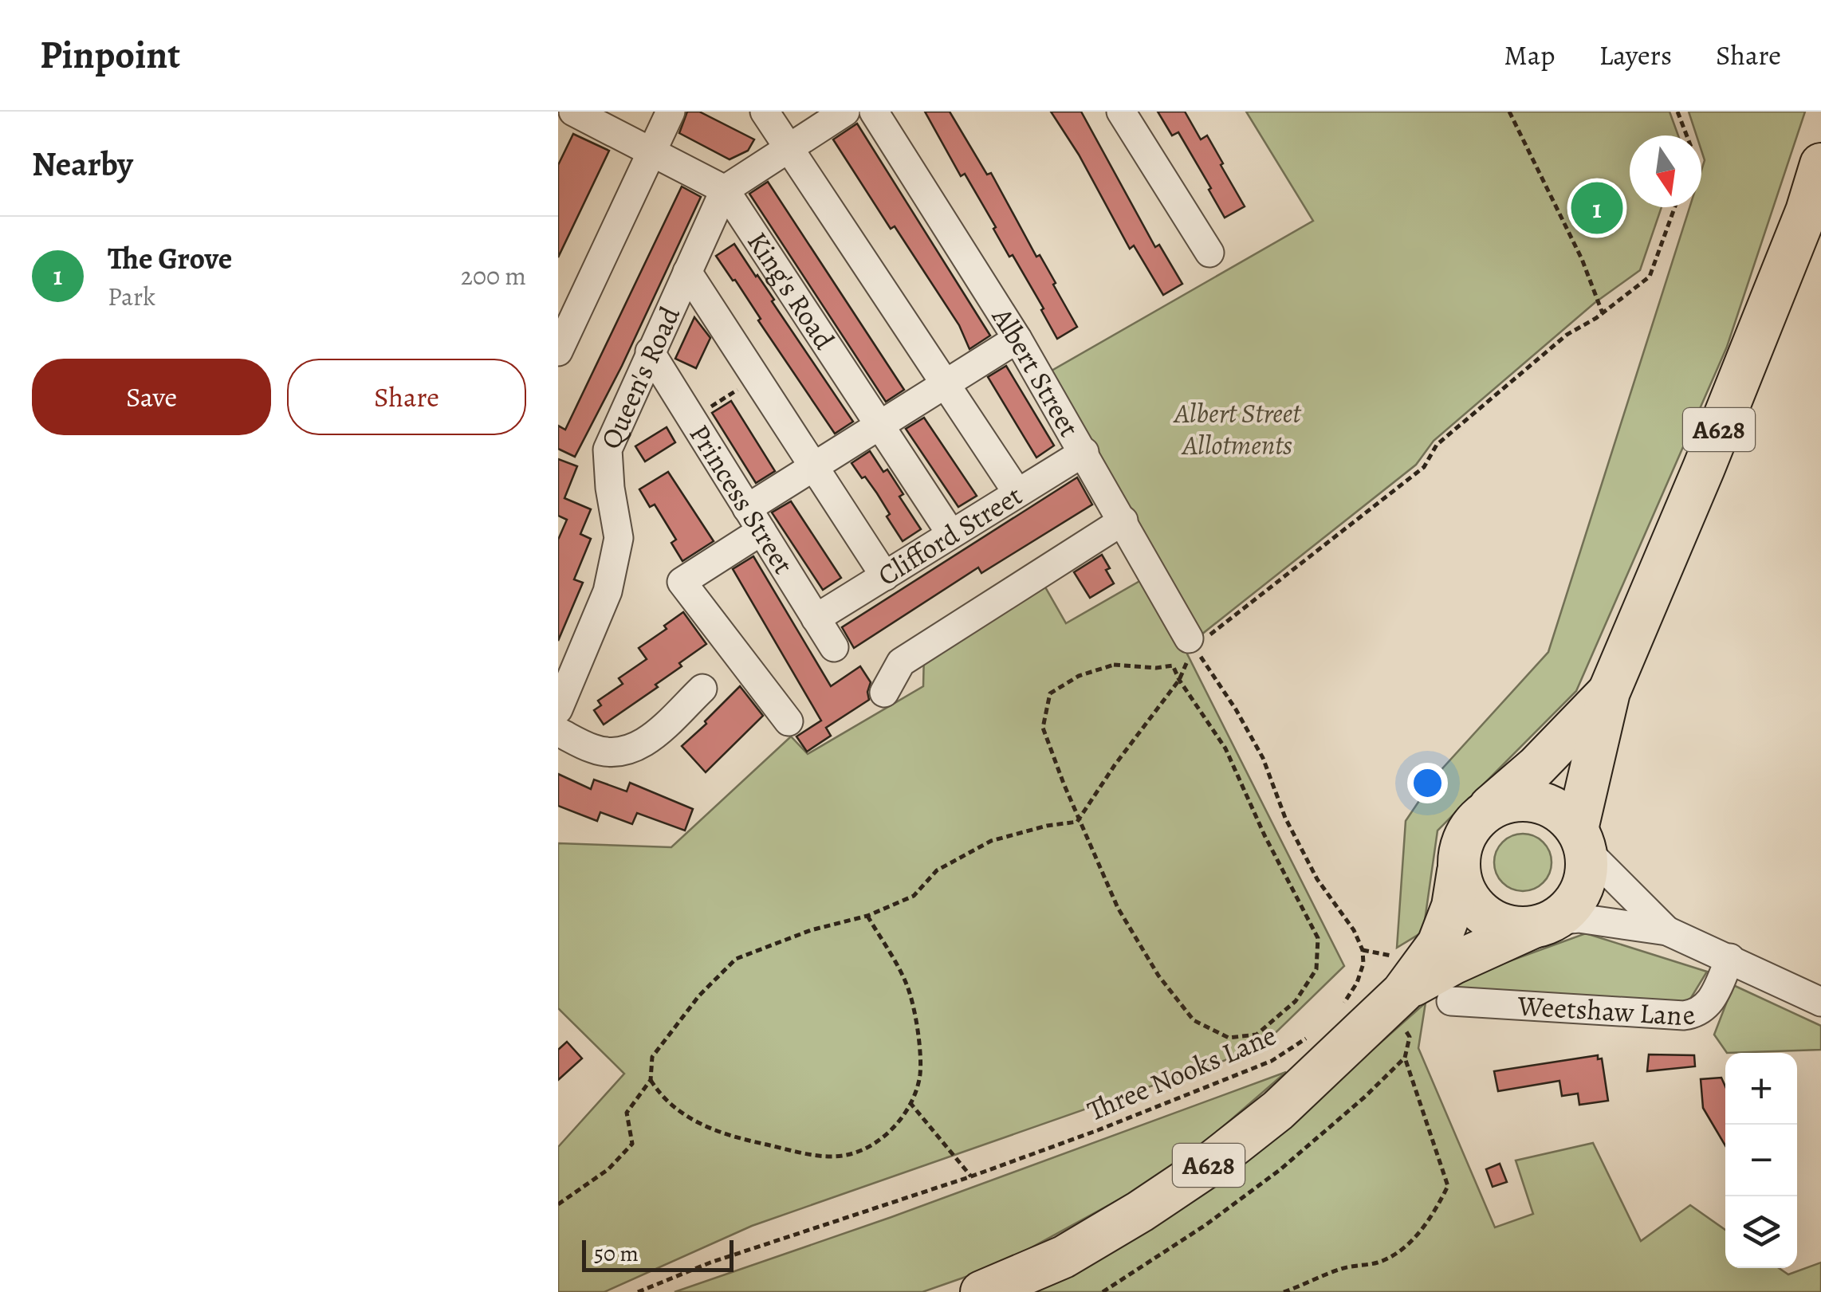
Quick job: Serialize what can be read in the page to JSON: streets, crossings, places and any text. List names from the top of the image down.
{
  "streets": {
    "highway": ["A628"],
    "street": [
      "King's Road",
      "Albert Street",
      "Queen's Road",
      "Princess Street",
      "Clifford Street",
      "Weetshaw Lane"
    ],
    "path": ["Three Nooks Lane"]
  },
  "crossings": [
    ["King's Road", "Queen's Road"],
    ["King's Road", "Clifford Street"],
    ["Albert Street", "Clifford Street"],
    ["Queen's Road", "Princess Street"],
    ["Princess Street", "Clifford Street"]
  ],
  "parks": ["Albert Street Allotments"],
  "scale_bar": "50 m",
  "north": "bottom",
  "page": {
    "header": "Pinpoint",
    "nav": ["Map", "Layers", "Share"],
    "heading": "Nearby",
    "pins": "1",
    "list": [
      {
        "mark": "1",
        "name": "The Grove",
        "note": "Park",
        "value": "200 m"
      }
    ],
    "buttons": ["Save", "Share"],
    "map_buttons": ["+", "−"],
    "scale": "50 m"
  }
}
